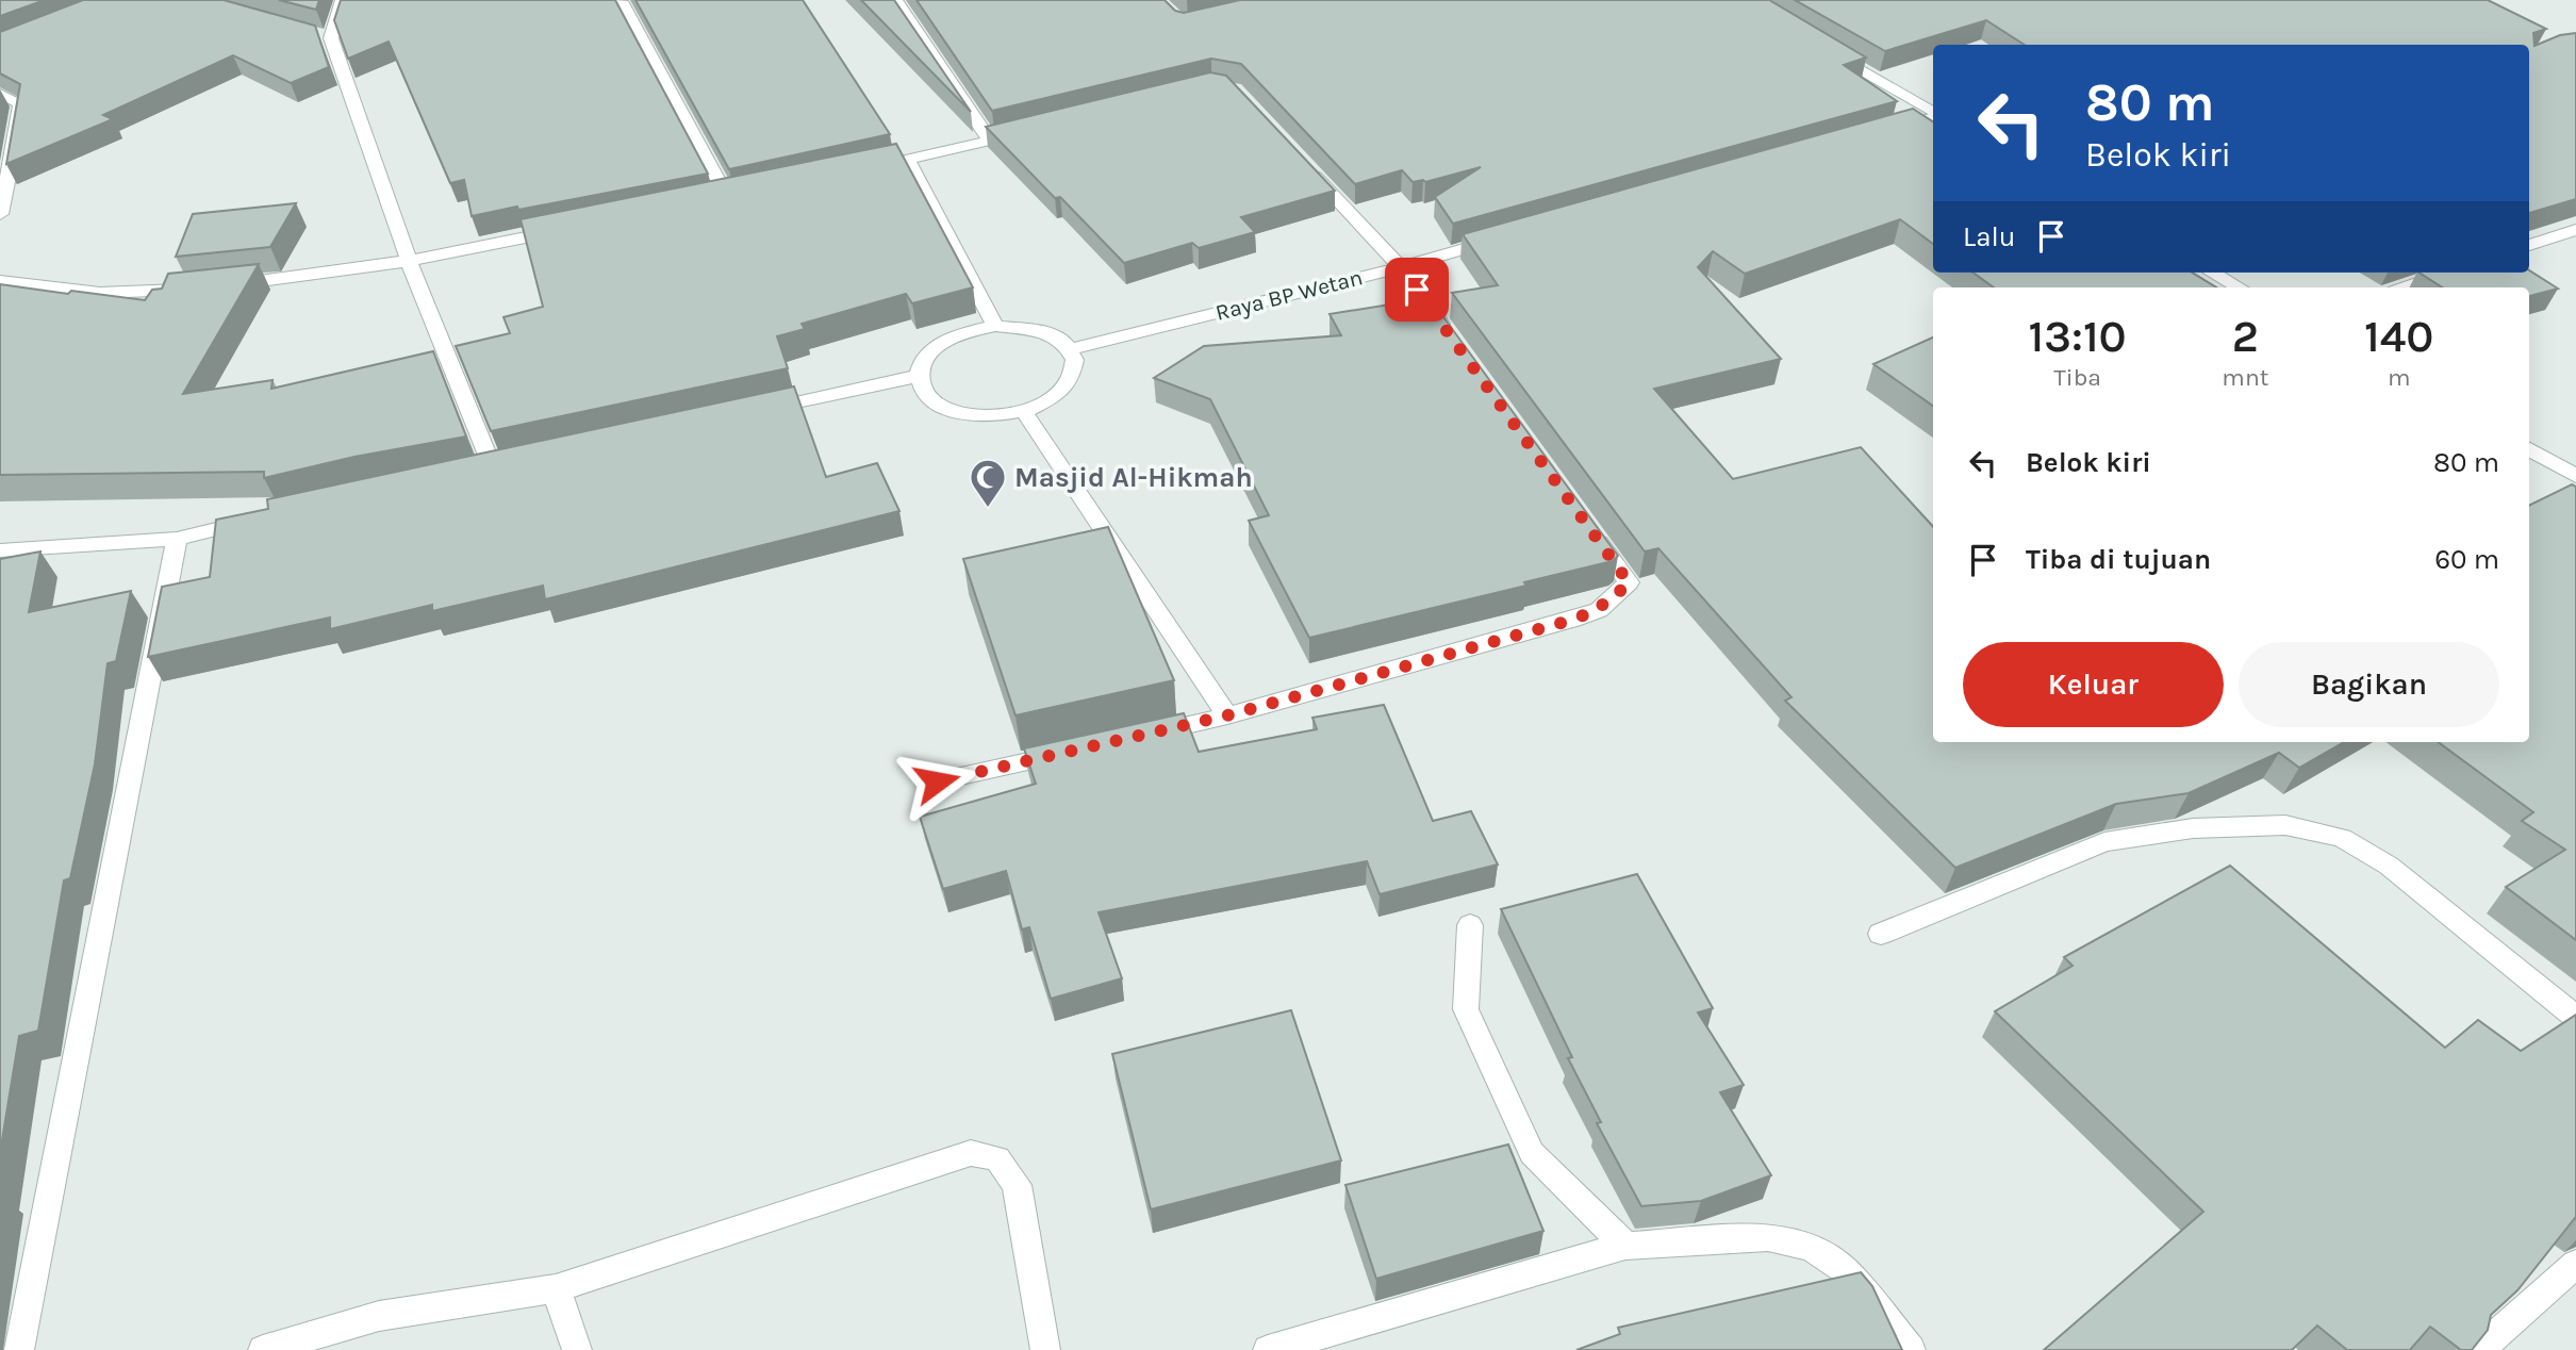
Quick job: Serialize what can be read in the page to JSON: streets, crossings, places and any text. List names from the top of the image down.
{
  "streets": {
    "street": ["Raya BP Wetan"]
  },
  "places": {
    "mosque": ["Masjid Al-Hikmah"]
  },
  "page": {
    "turn": ["80 m", "Belok kiri"],
    "then": "Lalu",
    "eta": [
      "13:10",
      "Tiba",
      "2",
      "mnt",
      "140",
      "m"
    ],
    "list": [
      {
        "name": "Belok kiri",
        "value": "80 m"
      },
      {
        "name": "Tiba di tujuan",
        "value": "60 m"
      }
    ],
    "buttons": ["Keluar", "Bagikan"]
  }
}
